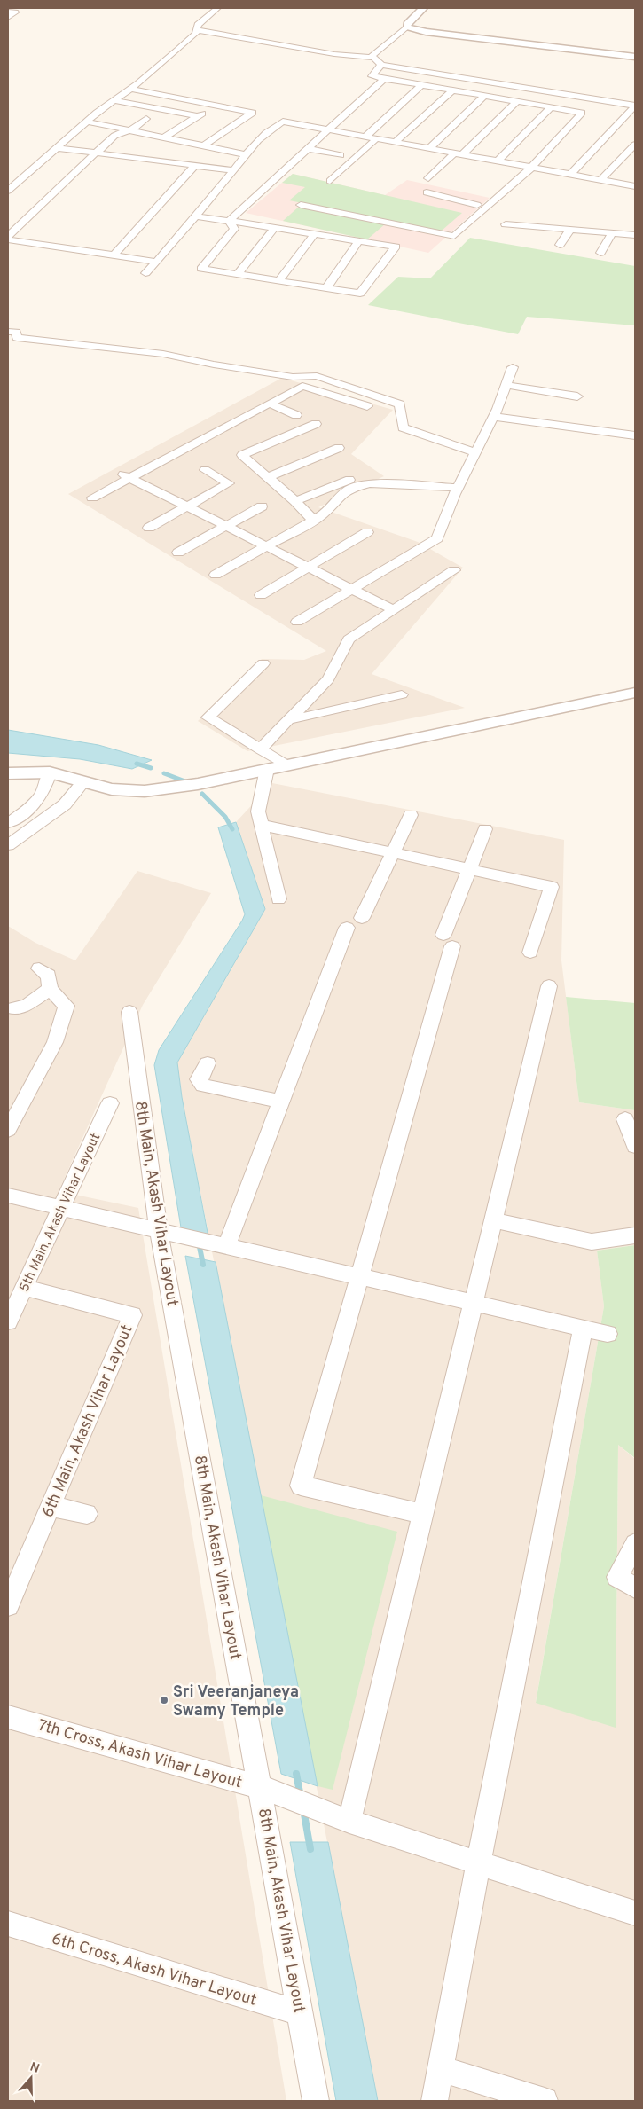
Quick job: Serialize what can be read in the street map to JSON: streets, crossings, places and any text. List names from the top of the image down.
{
  "streets": {
    "street": [
      "8th Main, Akash Vihar Layout",
      "5th Main, Akash Vihar Layout",
      "6th Main, Akash Vihar Layout",
      "7th Cross, Akash Vihar Layout",
      "6th Cross, Akash Vihar Layout"
    ]
  },
  "crossings": [
    ["8th Main, Akash Vihar Layout", "7th Cross, Akash Vihar Layout"],
    ["8th Main, Akash Vihar Layout", "6th Cross, Akash Vihar Layout"],
    ["5th Main, Akash Vihar Layout", "6th Main, Akash Vihar Layout"]
  ],
  "places": ["Sri Veeranjaneya Swamy Temple"],
  "north": "top"
}
